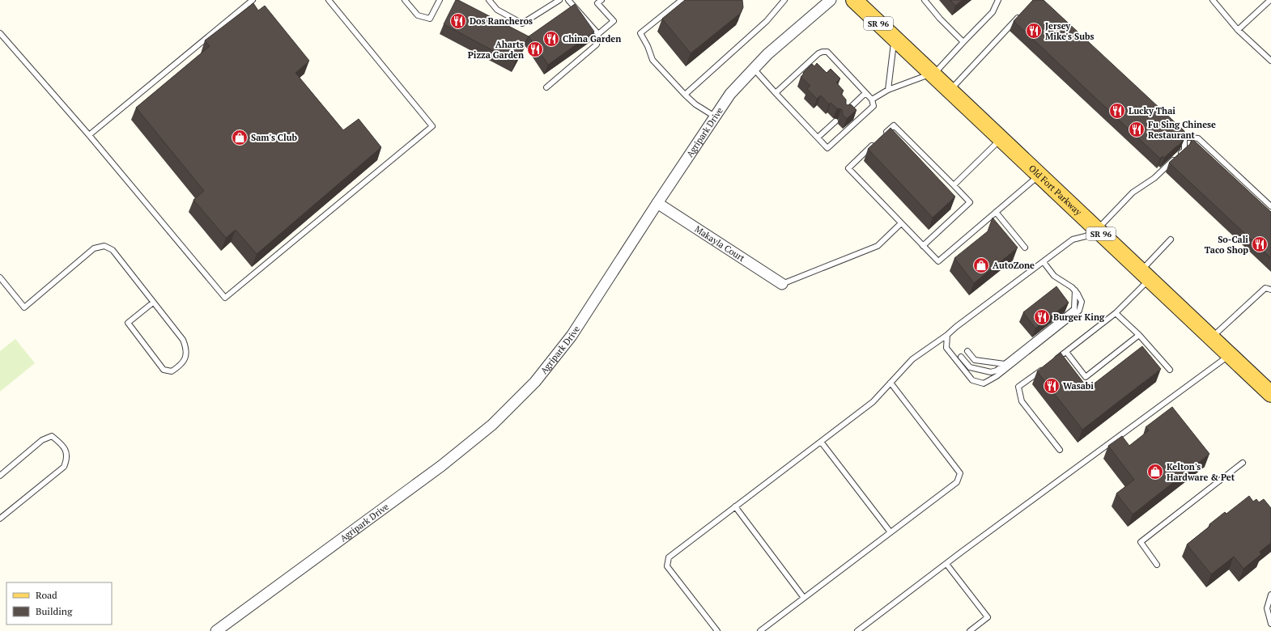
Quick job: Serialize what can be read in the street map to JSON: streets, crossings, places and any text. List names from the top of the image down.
{
  "streets": {
    "main road": ["SR 96", "Old Fort Parkway"],
    "street": ["Agripark Drive", "Makayla Court"]
  },
  "crossings": [
    ["Agripark Drive", "Makayla Court"]
  ],
  "places": {
    "restaurant": [
      "Dos Rancheros",
      "Jersey Mike's Subs",
      "China Garden",
      "Aharts Pizza Garden",
      "Lucky Thai",
      "Fu Sing Chinese Restaurant",
      "So-Cali Taco Shop",
      "Burger King",
      "Wasabi"
    ],
    "shop": ["Sam's Club", "AutoZone", "Kelton's Hardware & Pet"]
  },
  "legend": ["Road", "Building"]
}
